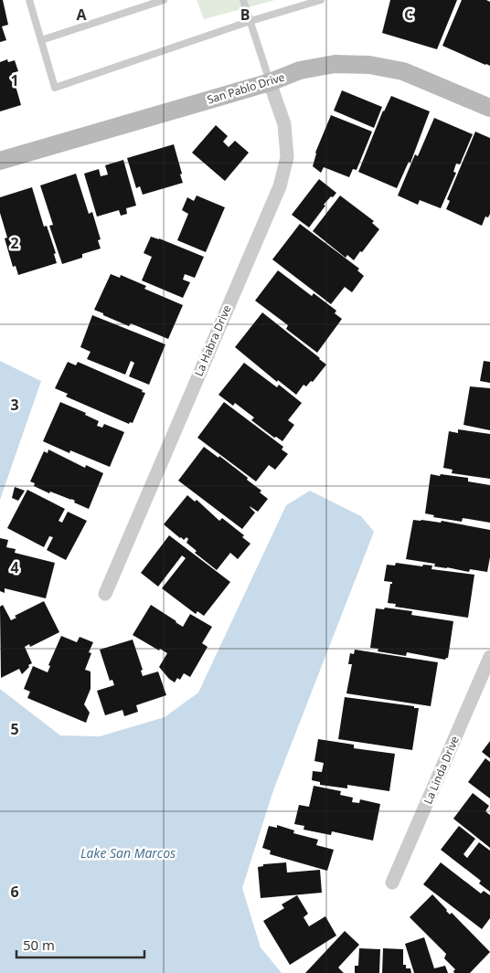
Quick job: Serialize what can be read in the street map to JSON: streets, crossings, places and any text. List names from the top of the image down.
{
  "streets": {
    "street": ["San Pablo Drive", "La Habra Drive", "La Linda Drive"]
  },
  "crossings": [
    ["San Pablo Drive", "La Habra Drive"]
  ],
  "water": ["Lake San Marcos"],
  "scale_bar": "50 m",
  "grid": {
    "columns": ["A", "B", "C"],
    "rows": [
      "1",
      "2",
      "3",
      "4",
      "5",
      "6"
    ]
  }
}
